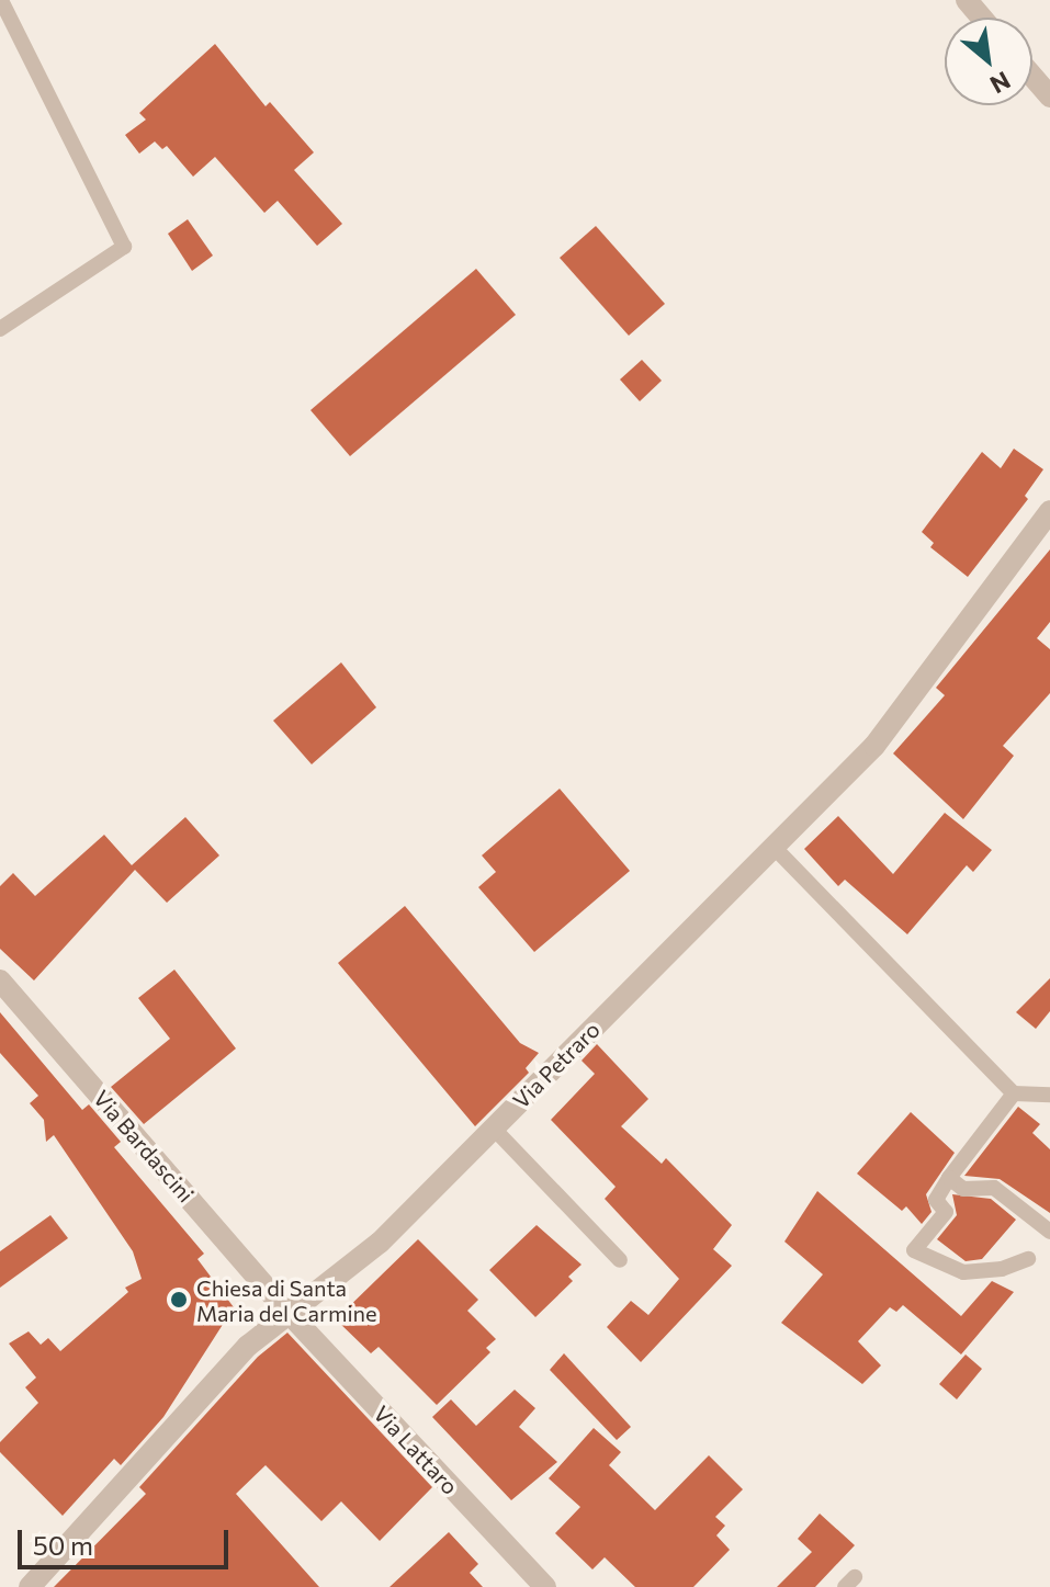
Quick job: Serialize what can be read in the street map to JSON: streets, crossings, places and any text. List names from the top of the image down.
{
  "streets": {
    "street": ["Via Petraro", "Via Bardascini", "Via Lattaro"]
  },
  "crossings": [
    ["Via Petraro", "Via Bardascini"],
    ["Via Petraro", "Via Lattaro"],
    ["Via Bardascini", "Via Lattaro"]
  ],
  "places": ["Chiesa di Santa Maria del Carmine"],
  "scale_bar": "50 m",
  "north": "bottom right"
}
